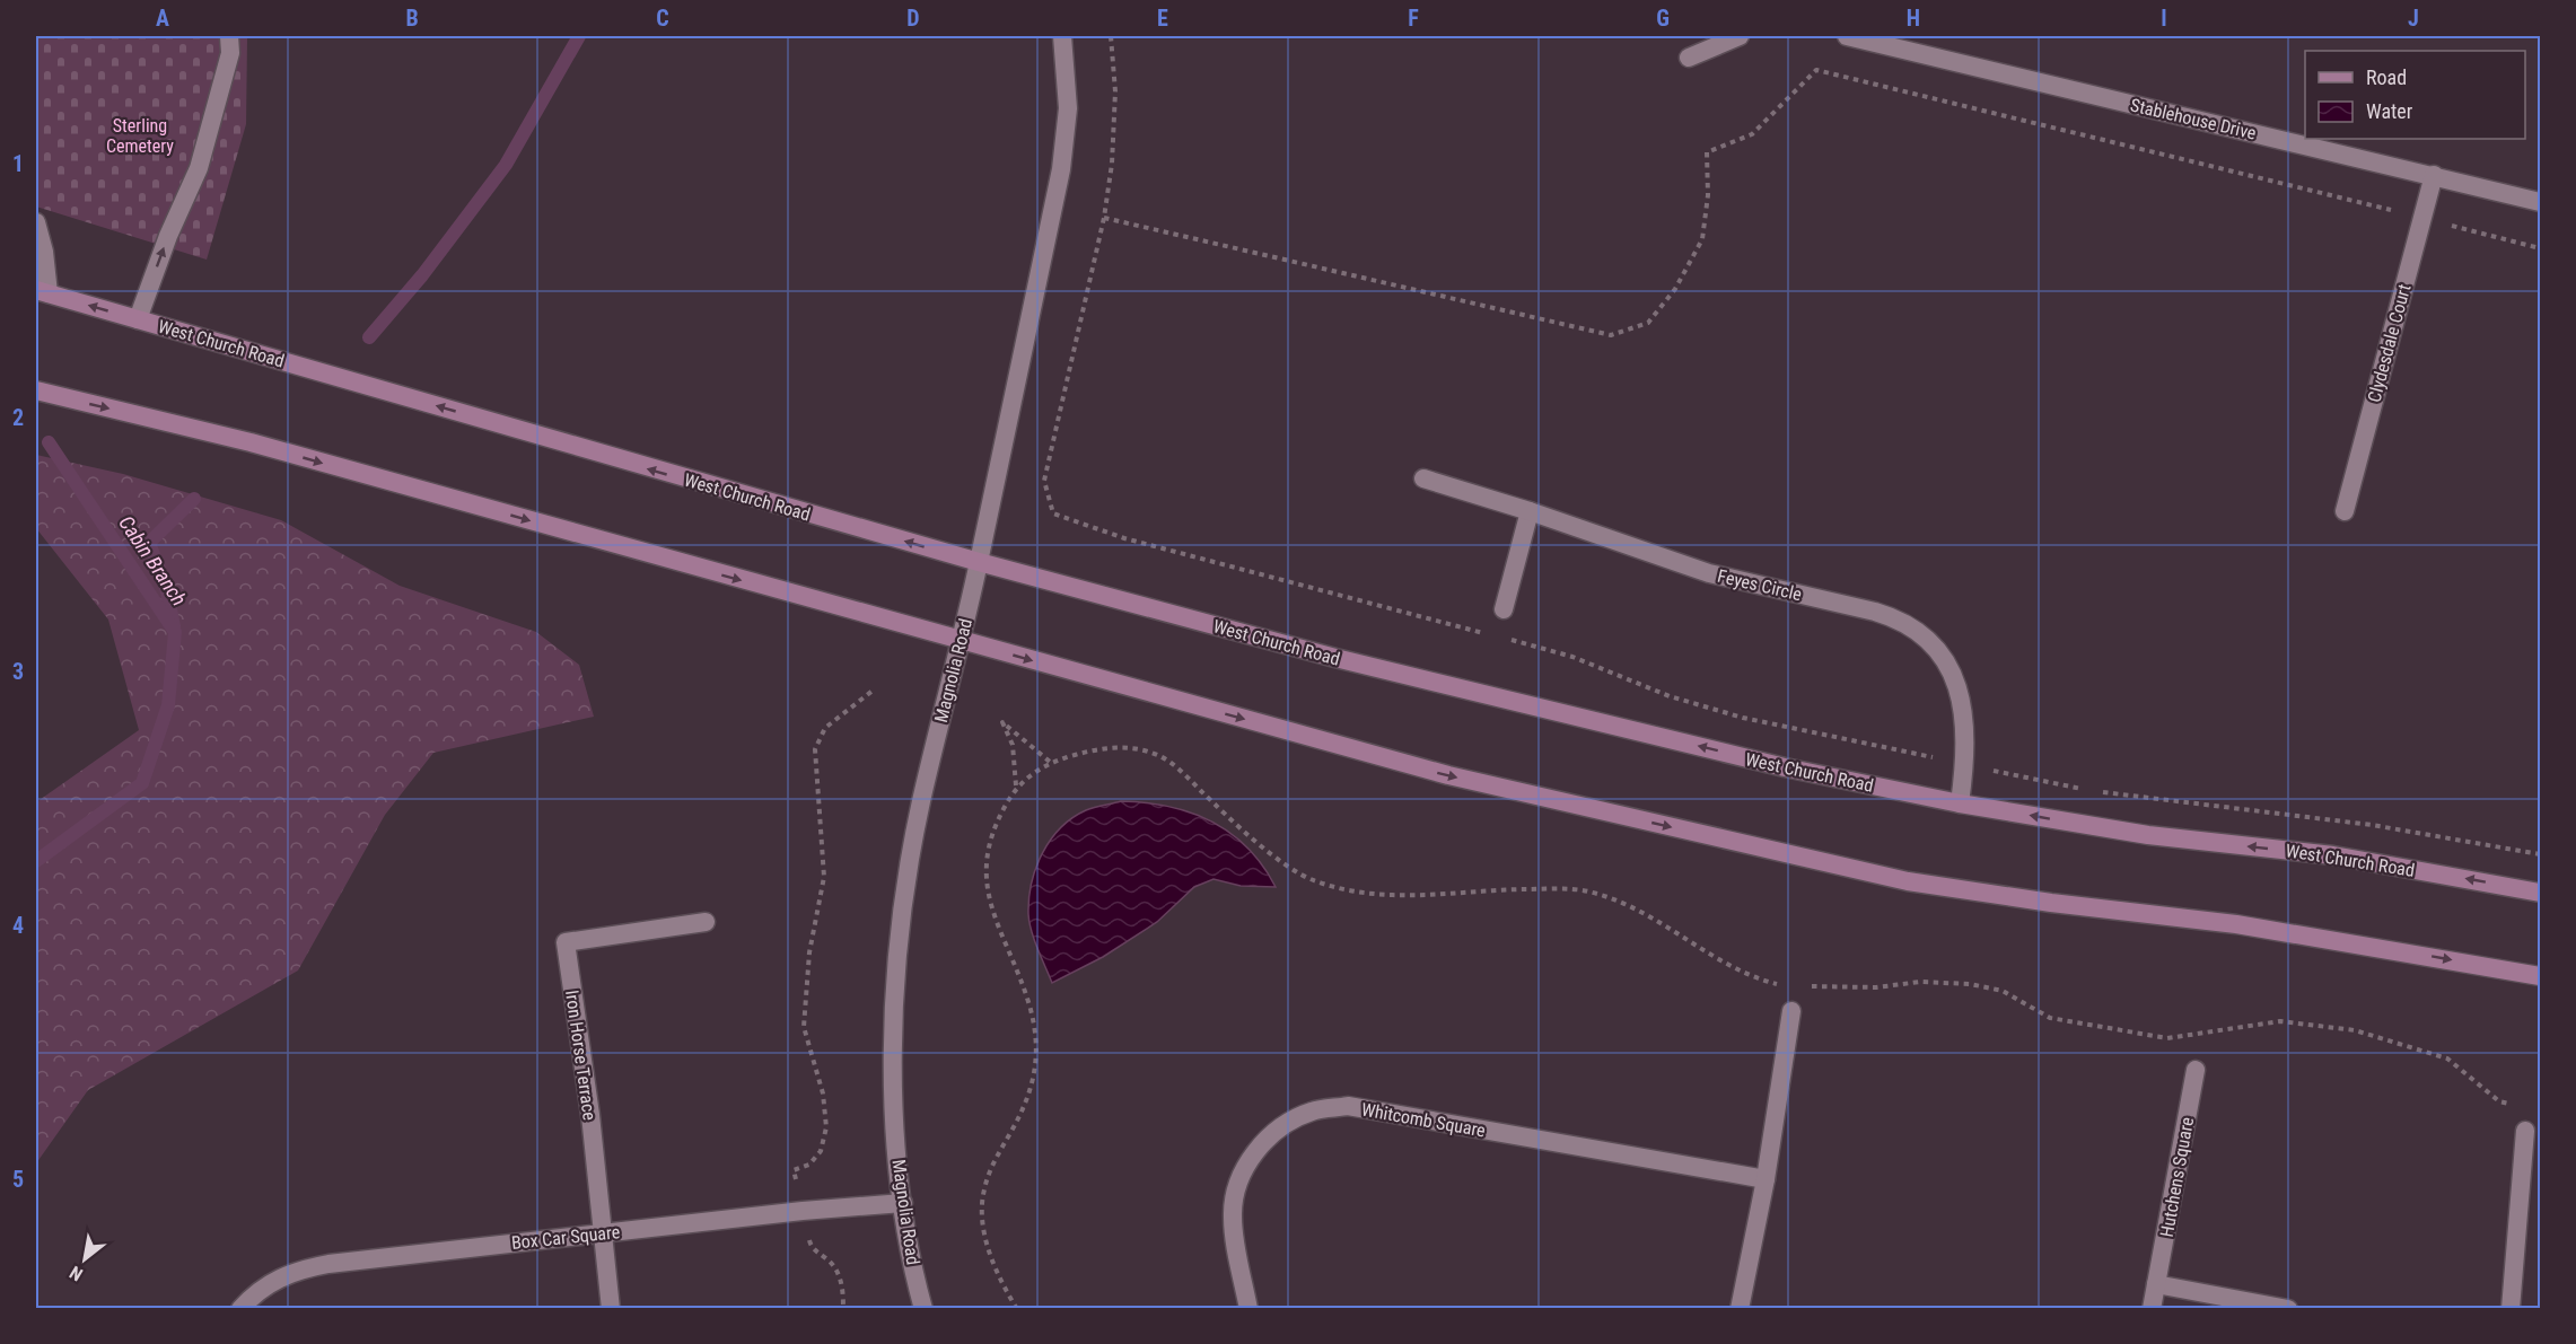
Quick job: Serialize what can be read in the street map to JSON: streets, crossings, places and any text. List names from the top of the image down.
{
  "streets": {
    "main road": ["West Church Road"],
    "street": [
      "Stablehouse Drive",
      "Clydesdale Court",
      "Feyes Circle",
      "Magnolia Road",
      "Iron Horse Terrace",
      "Whitcomb Square",
      "Hutchens Square",
      "Box Car Square"
    ]
  },
  "crossings": [
    ["Stablehouse Drive", "Clydesdale Court"],
    ["West Church Road", "Feyes Circle"],
    ["West Church Road", "Magnolia Road"],
    ["Magnolia Road", "Box Car Square"],
    ["Iron Horse Terrace", "Box Car Square"]
  ],
  "water": ["Cabin Branch"],
  "parks": ["Sterling Cemetery"],
  "legend": ["Road", "Water"],
  "north": "bottom left",
  "grid": {
    "columns": [
      "A",
      "B",
      "C",
      "D",
      "E",
      "F",
      "G",
      "H",
      "I",
      "J"
    ],
    "rows": [
      "1",
      "2",
      "3",
      "4",
      "5"
    ]
  }
}
